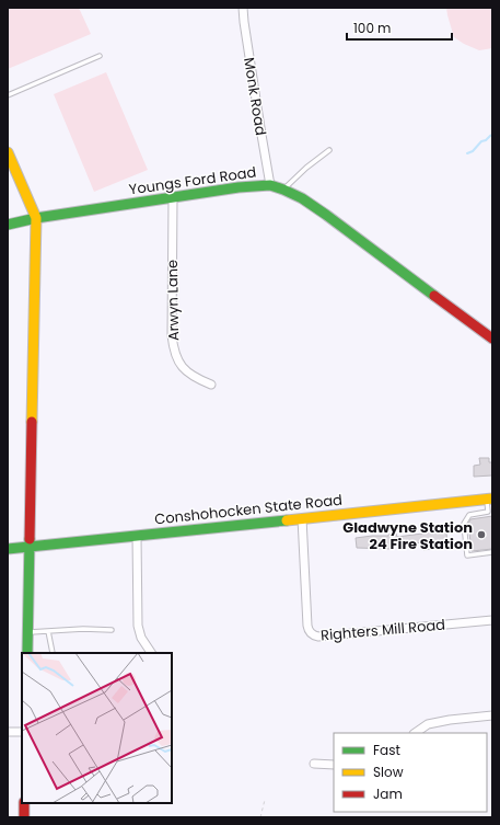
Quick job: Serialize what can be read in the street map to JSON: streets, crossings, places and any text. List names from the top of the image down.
{
  "streets": {
    "street": [
      "Monk Road",
      "Youngs Ford Road",
      "Arwyn Lane",
      "Conshohocken State Road",
      "Righters Mill Road"
    ]
  },
  "crossings": [
    ["Monk Road", "Youngs Ford Road"],
    ["Youngs Ford Road", "Arwyn Lane"],
    ["Conshohocken State Road", "Righters Mill Road"]
  ],
  "places": ["Gladwyne Station 24 Fire Station"],
  "legend": ["Fast", "Slow", "Jam"],
  "scale_bar": "100 m"
}
